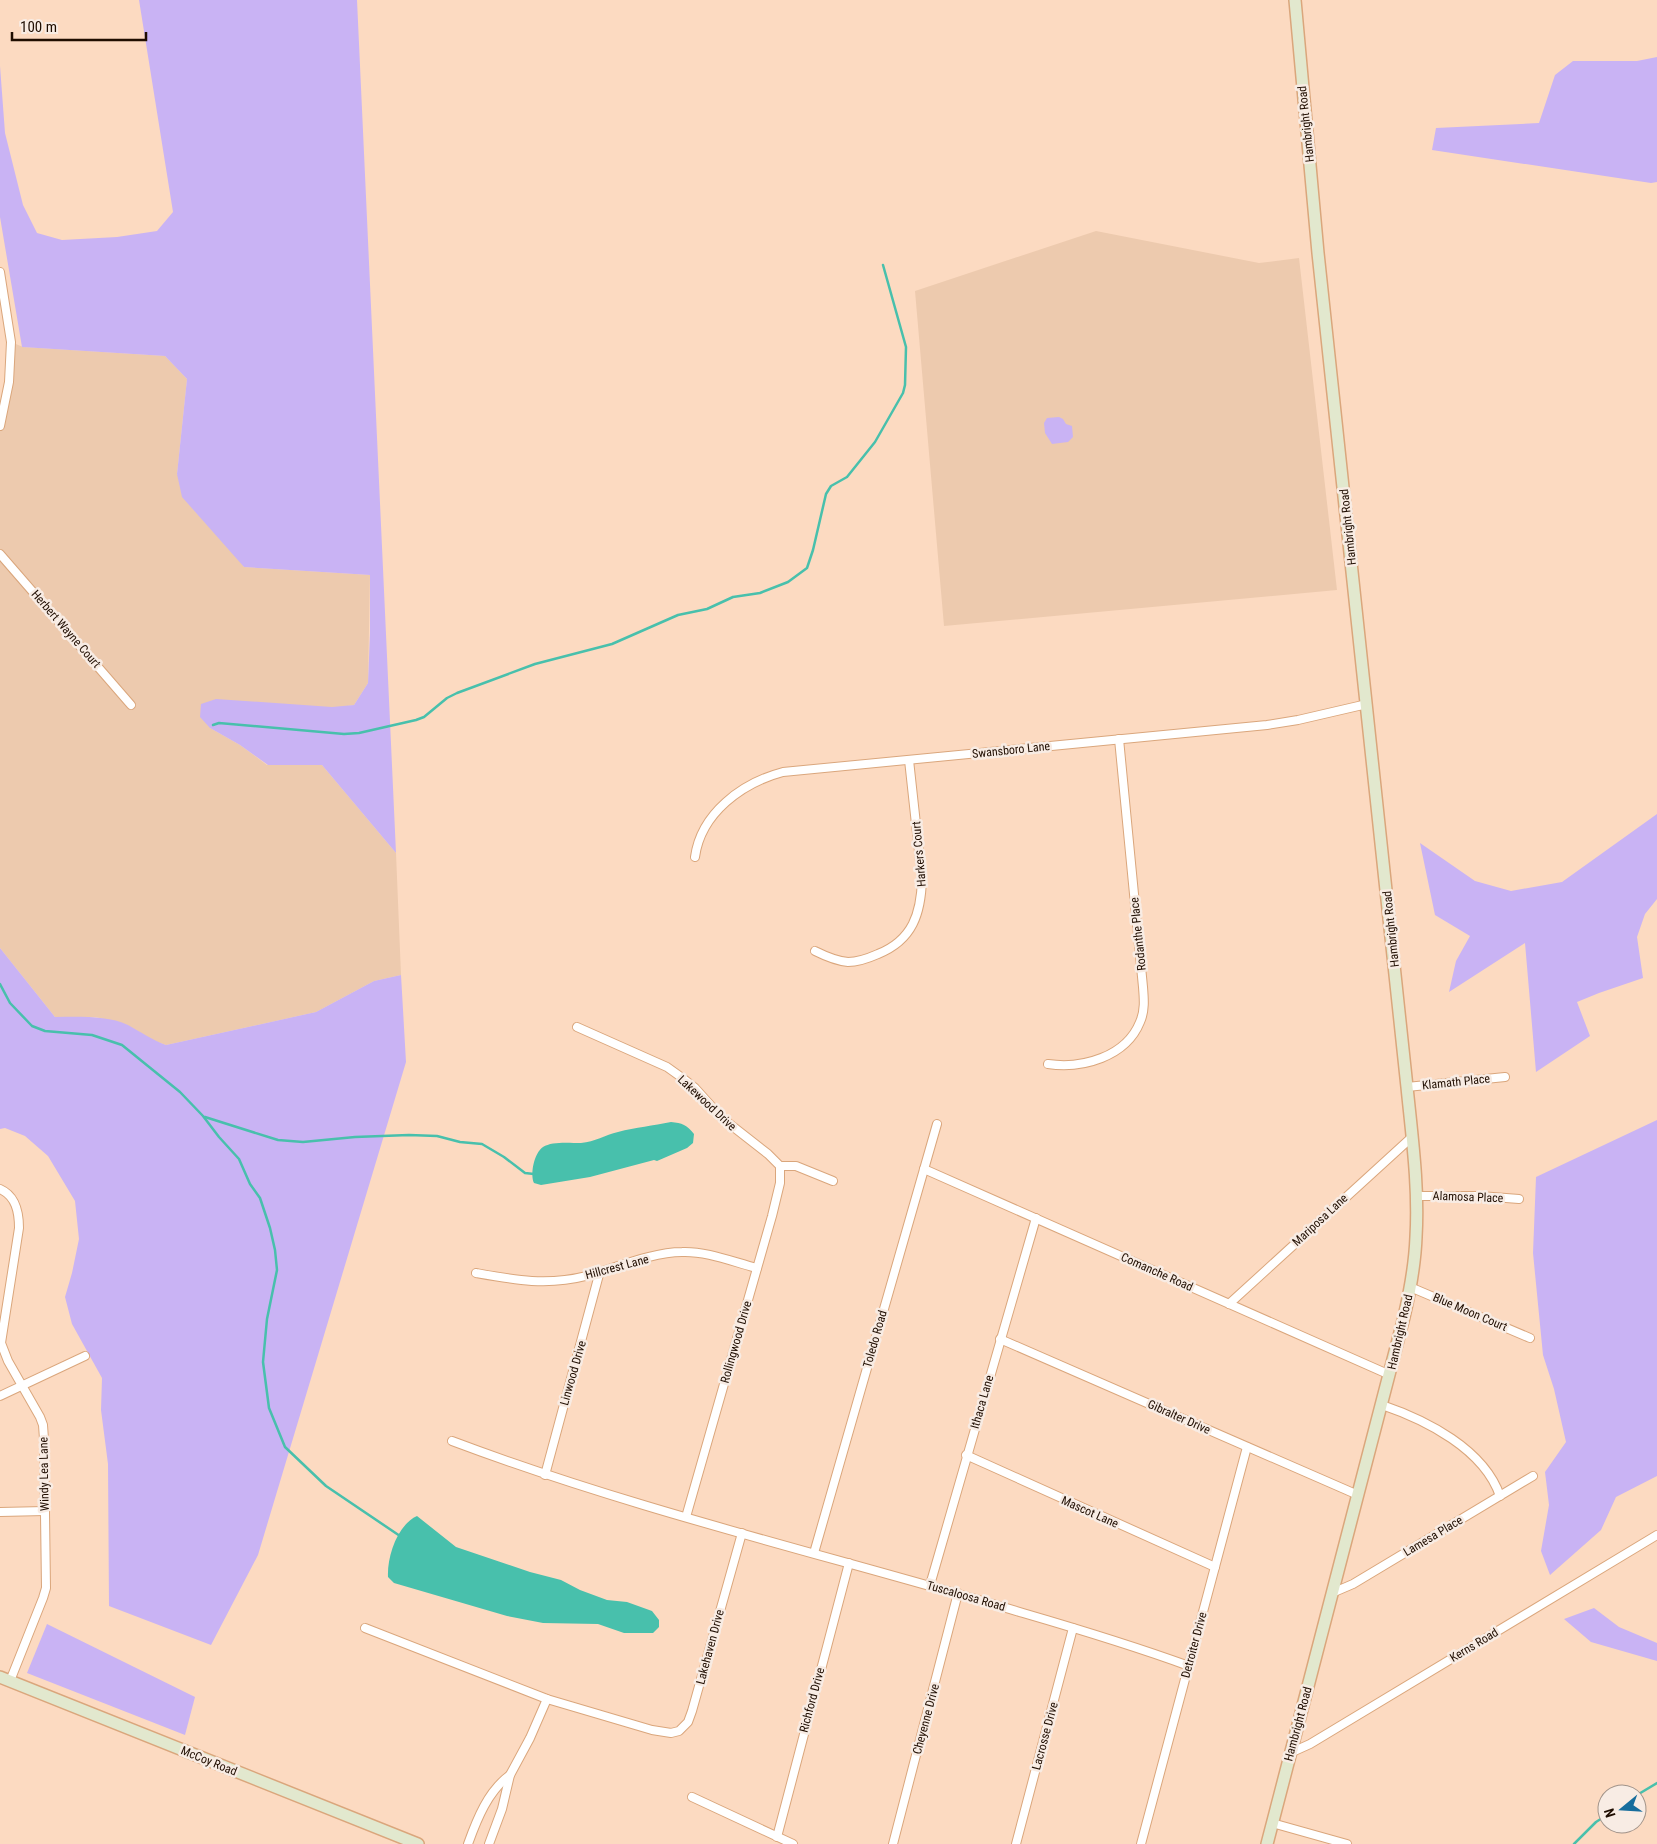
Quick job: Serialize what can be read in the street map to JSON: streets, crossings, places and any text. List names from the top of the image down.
{
  "streets": {
    "main road": ["Hambright Road", "McCoy Road"],
    "street": [
      "Herbert Wayne Court",
      "Swansboro Lane",
      "Harkers Court",
      "Rodanthe Place",
      "Klamath Place",
      "Lakewood Drive",
      "Alamosa Place",
      "Mariposa Lane",
      "Hillcrest Lane",
      "Comanche Road",
      "Blue Moon Court",
      "Toledo Road",
      "Rollingwood Drive",
      "Linwood Drive",
      "Ithaca Lane",
      "Gibralter Drive",
      "Windy Lea Lane",
      "Mascot Lane",
      "Lamesa Place",
      "Tuscaloosa Road",
      "Detroiter Drive",
      "Kerns Road",
      "Lakehaven Drive",
      "Richford Drive",
      "Cheyenne Drive",
      "Lacrosse Drive"
    ]
  },
  "crossings": [
    ["Hambright Road", "Swansboro Lane"],
    ["Hambright Road", "Klamath Place"],
    ["Hambright Road", "Alamosa Place"],
    ["Hambright Road", "Mariposa Lane"],
    ["Hambright Road", "Comanche Road"],
    ["Hambright Road", "Blue Moon Court"],
    ["Hambright Road", "Gibralter Drive"],
    ["Hambright Road", "Lamesa Place"],
    ["Hambright Road", "Kerns Road"],
    ["Swansboro Lane", "Harkers Court"],
    ["Swansboro Lane", "Rodanthe Place"],
    ["Lakewood Drive", "Rollingwood Drive"],
    ["Mariposa Lane", "Comanche Road"],
    ["Hillcrest Lane", "Rollingwood Drive"],
    ["Hillcrest Lane", "Linwood Drive"],
    ["Comanche Road", "Toledo Road"],
    ["Comanche Road", "Ithaca Lane"],
    ["Toledo Road", "Tuscaloosa Road"],
    ["Ithaca Lane", "Gibralter Drive"],
    ["Ithaca Lane", "Mascot Lane"],
    ["Ithaca Lane", "Tuscaloosa Road"],
    ["Gibralter Drive", "Detroiter Drive"],
    ["Windy Lea Lane", "McCoy Road"],
    ["Mascot Lane", "Detroiter Drive"],
    ["Tuscaloosa Road", "Detroiter Drive"],
    ["Tuscaloosa Road", "Lakehaven Drive"],
    ["Tuscaloosa Road", "Richford Drive"],
    ["Tuscaloosa Road", "Cheyenne Drive"],
    ["Tuscaloosa Road", "Lacrosse Drive"]
  ],
  "scale_bar": "100 m",
  "north": "left"
}
